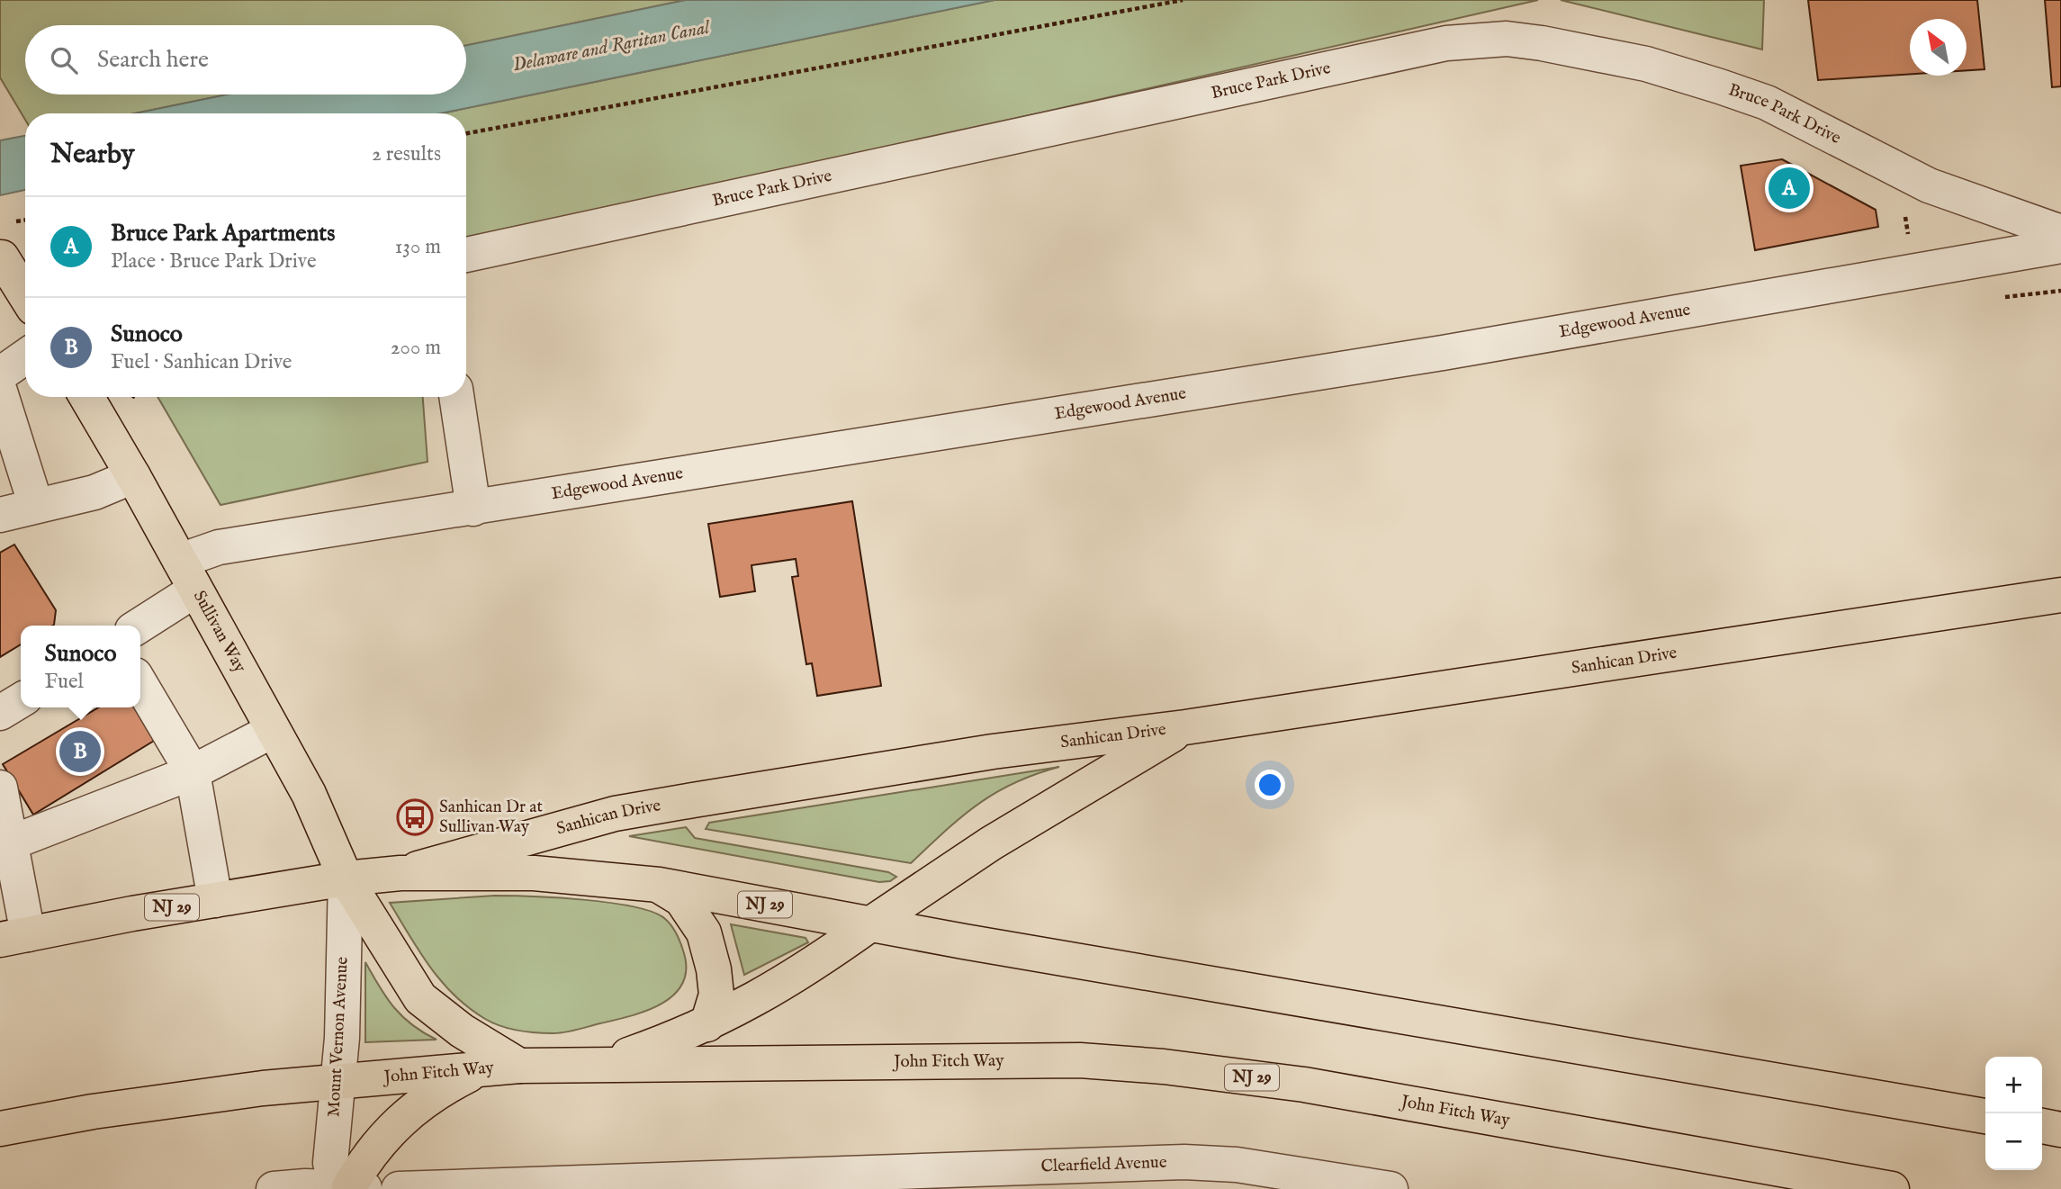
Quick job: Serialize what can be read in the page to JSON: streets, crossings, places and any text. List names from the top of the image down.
{
  "streets": {
    "main road": [
      "Sullivan Way",
      "Sanhican Drive",
      "NJ 29",
      "John Fitch Way"
    ],
    "street": [
      "Bruce Park Drive",
      "Edgewood Avenue",
      "Mount Vernon Avenue",
      "Clearfield Avenue"
    ]
  },
  "crossings": [
    ["Edgewood Avenue", "Sullivan Way"],
    ["Sullivan Way", "Sanhican Drive"],
    ["Sullivan Way", "Mount Vernon Avenue"],
    ["Sullivan Way", "John Fitch Way"],
    ["Sanhican Drive", "NJ 29"],
    ["Sanhican Drive", "Mount Vernon Avenue"],
    ["Sanhican Drive", "John Fitch Way"],
    ["Mount Vernon Avenue", "John Fitch Way"]
  ],
  "water": ["Delaware and Raritan Canal"],
  "places": {
    "bus stop": ["Sanhican Dr at Sullivan Way"]
  },
  "north": "top left",
  "page": {
    "search": "Search here",
    "heading": ["Nearby", "2 results"],
    "pins": ["A", "B"],
    "list": [
      {
        "mark": "A",
        "name": "Bruce Park Apartments",
        "note": "Place · Bruce Park Drive",
        "value": "130 m"
      },
      {
        "mark": "B",
        "name": "Sunoco",
        "note": "Fuel · Sanhican Drive",
        "value": "200 m"
      }
    ],
    "popup": ["Sunoco", "Fuel"],
    "map_buttons": ["+", "−"]
  }
}
